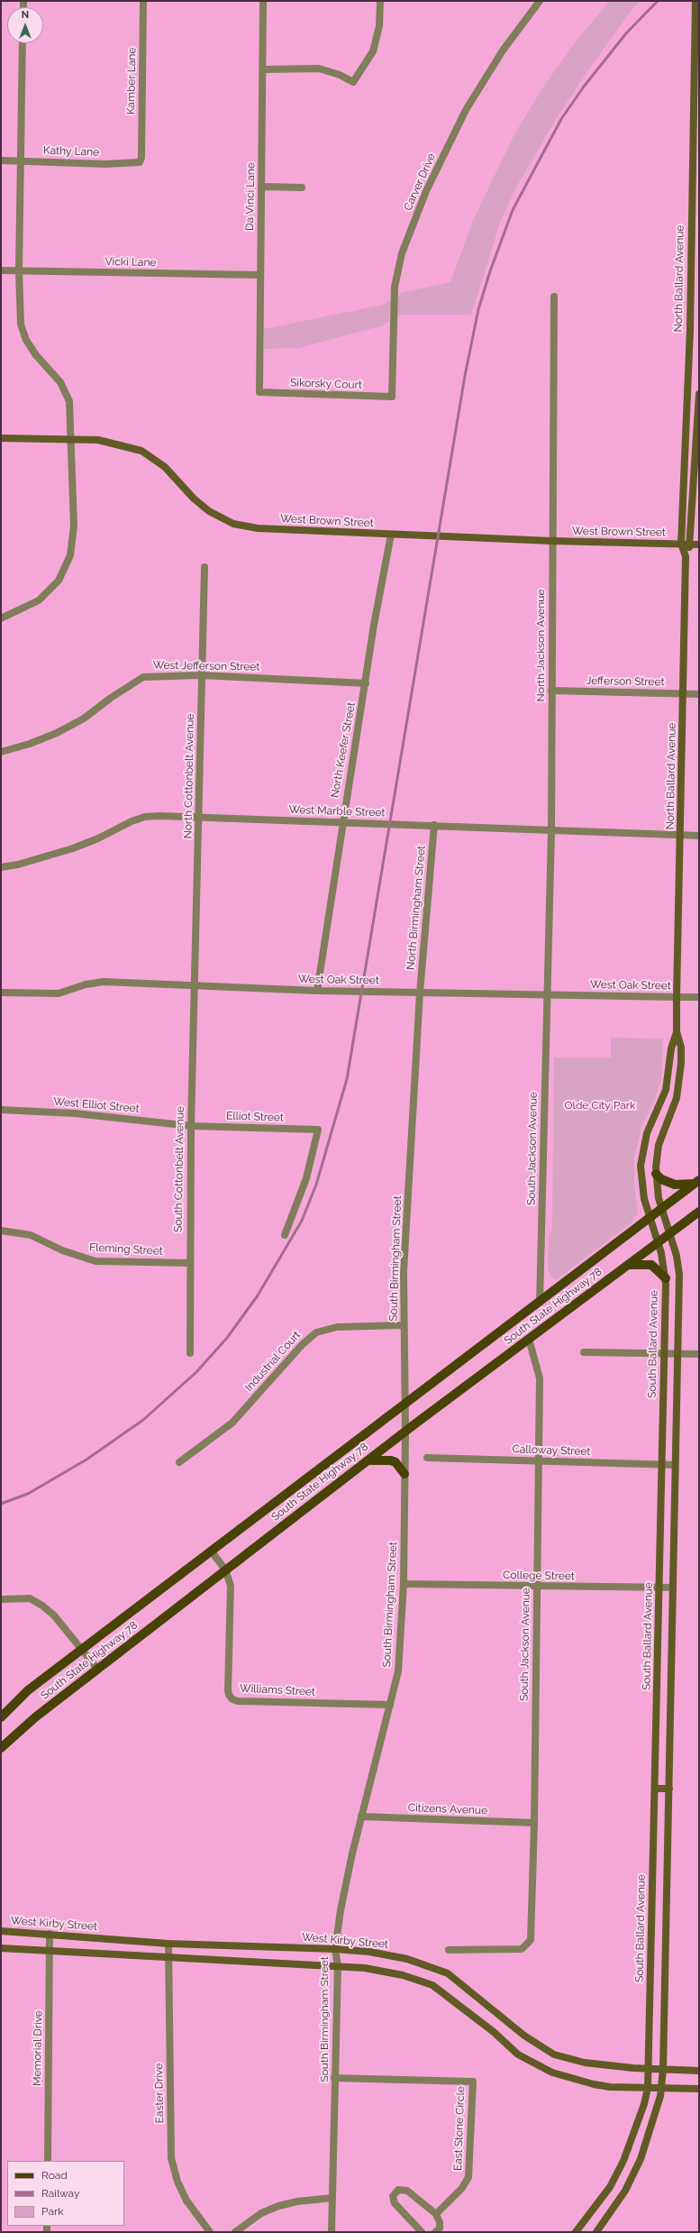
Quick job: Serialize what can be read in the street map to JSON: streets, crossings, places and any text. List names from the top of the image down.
{
  "streets": {
    "main road": [
      "North Ballard Avenue",
      "West Brown Street",
      "South State Highway 78",
      "South Ballard Avenue",
      "West Kirby Street"
    ],
    "street": [
      "Kamber Lane",
      "Kathy Lane",
      "Carver Drive",
      "Da Vinci Lane",
      "Vicki Lane",
      "Sikorsky Court",
      "North Jackson Avenue",
      "West Jefferson Street",
      "Jefferson Street",
      "North Keefer Street",
      "North Cottonbelt Avenue",
      "West Marble Street",
      "North Birmingham Street",
      "West Oak Street",
      "West Elliot Street",
      "Elliot Street",
      "South Jackson Avenue",
      "South Cottonbelt Avenue",
      "Fleming Street",
      "South Birmingham Street",
      "Industrial Court",
      "Calloway Street",
      "College Street",
      "Williams Street",
      "Citizens Avenue",
      "Memorial Drive",
      "Easter Drive",
      "East Stone Circle"
    ]
  },
  "crossings": [
    ["Kamber Lane", "Kathy Lane"],
    ["Carver Drive", "Sikorsky Court"],
    ["Da Vinci Lane", "Vicki Lane"],
    ["Da Vinci Lane", "Sikorsky Court"],
    ["North Ballard Avenue", "West Brown Street"],
    ["North Ballard Avenue", "Jefferson Street"],
    ["North Ballard Avenue", "West Marble Street"],
    ["North Ballard Avenue", "West Oak Street"],
    ["North Ballard Avenue", "South Ballard Avenue"],
    ["West Brown Street", "North Jackson Avenue"],
    ["West Brown Street", "North Keefer Street"],
    ["North Jackson Avenue", "Jefferson Street"],
    ["North Jackson Avenue", "West Marble Street"],
    ["North Jackson Avenue", "West Oak Street"],
    ["North Jackson Avenue", "South Jackson Avenue"],
    ["West Jefferson Street", "North Keefer Street"],
    ["West Jefferson Street", "North Cottonbelt Avenue"],
    ["North Keefer Street", "West Marble Street"],
    ["North Keefer Street", "West Oak Street"],
    ["North Cottonbelt Avenue", "West Marble Street"],
    ["North Cottonbelt Avenue", "West Oak Street"],
    ["North Cottonbelt Avenue", "South Cottonbelt Avenue"],
    ["West Marble Street", "North Birmingham Street"],
    ["North Birmingham Street", "West Oak Street"],
    ["North Birmingham Street", "South Birmingham Street"],
    ["West Oak Street", "South Jackson Avenue"],
    ["West Oak Street", "South Cottonbelt Avenue"],
    ["West Oak Street", "South Birmingham Street"],
    ["West Oak Street", "South Ballard Avenue"],
    ["West Elliot Street", "Elliot Street"],
    ["West Elliot Street", "South Cottonbelt Avenue"],
    ["Elliot Street", "South Cottonbelt Avenue"],
    ["South Jackson Avenue", "South State Highway 78"],
    ["South Jackson Avenue", "Calloway Street"],
    ["South Jackson Avenue", "College Street"],
    ["South Jackson Avenue", "Citizens Avenue"],
    ["South Cottonbelt Avenue", "Fleming Street"],
    ["South Birmingham Street", "South State Highway 78"],
    ["South Birmingham Street", "Industrial Court"],
    ["South Birmingham Street", "College Street"],
    ["South Birmingham Street", "Williams Street"],
    ["South Birmingham Street", "Citizens Avenue"],
    ["South Birmingham Street", "West Kirby Street"],
    ["South Birmingham Street", "East Stone Circle"],
    ["South State Highway 78", "South Ballard Avenue"],
    ["South State Highway 78", "Williams Street"],
    ["South Ballard Avenue", "Calloway Street"],
    ["South Ballard Avenue", "College Street"],
    ["South Ballard Avenue", "West Kirby Street"],
    ["West Kirby Street", "Memorial Drive"],
    ["West Kirby Street", "Easter Drive"]
  ],
  "parks": ["Olde City Park"],
  "legend": ["Road", "Railway", "Park"],
  "north": "top"
}
